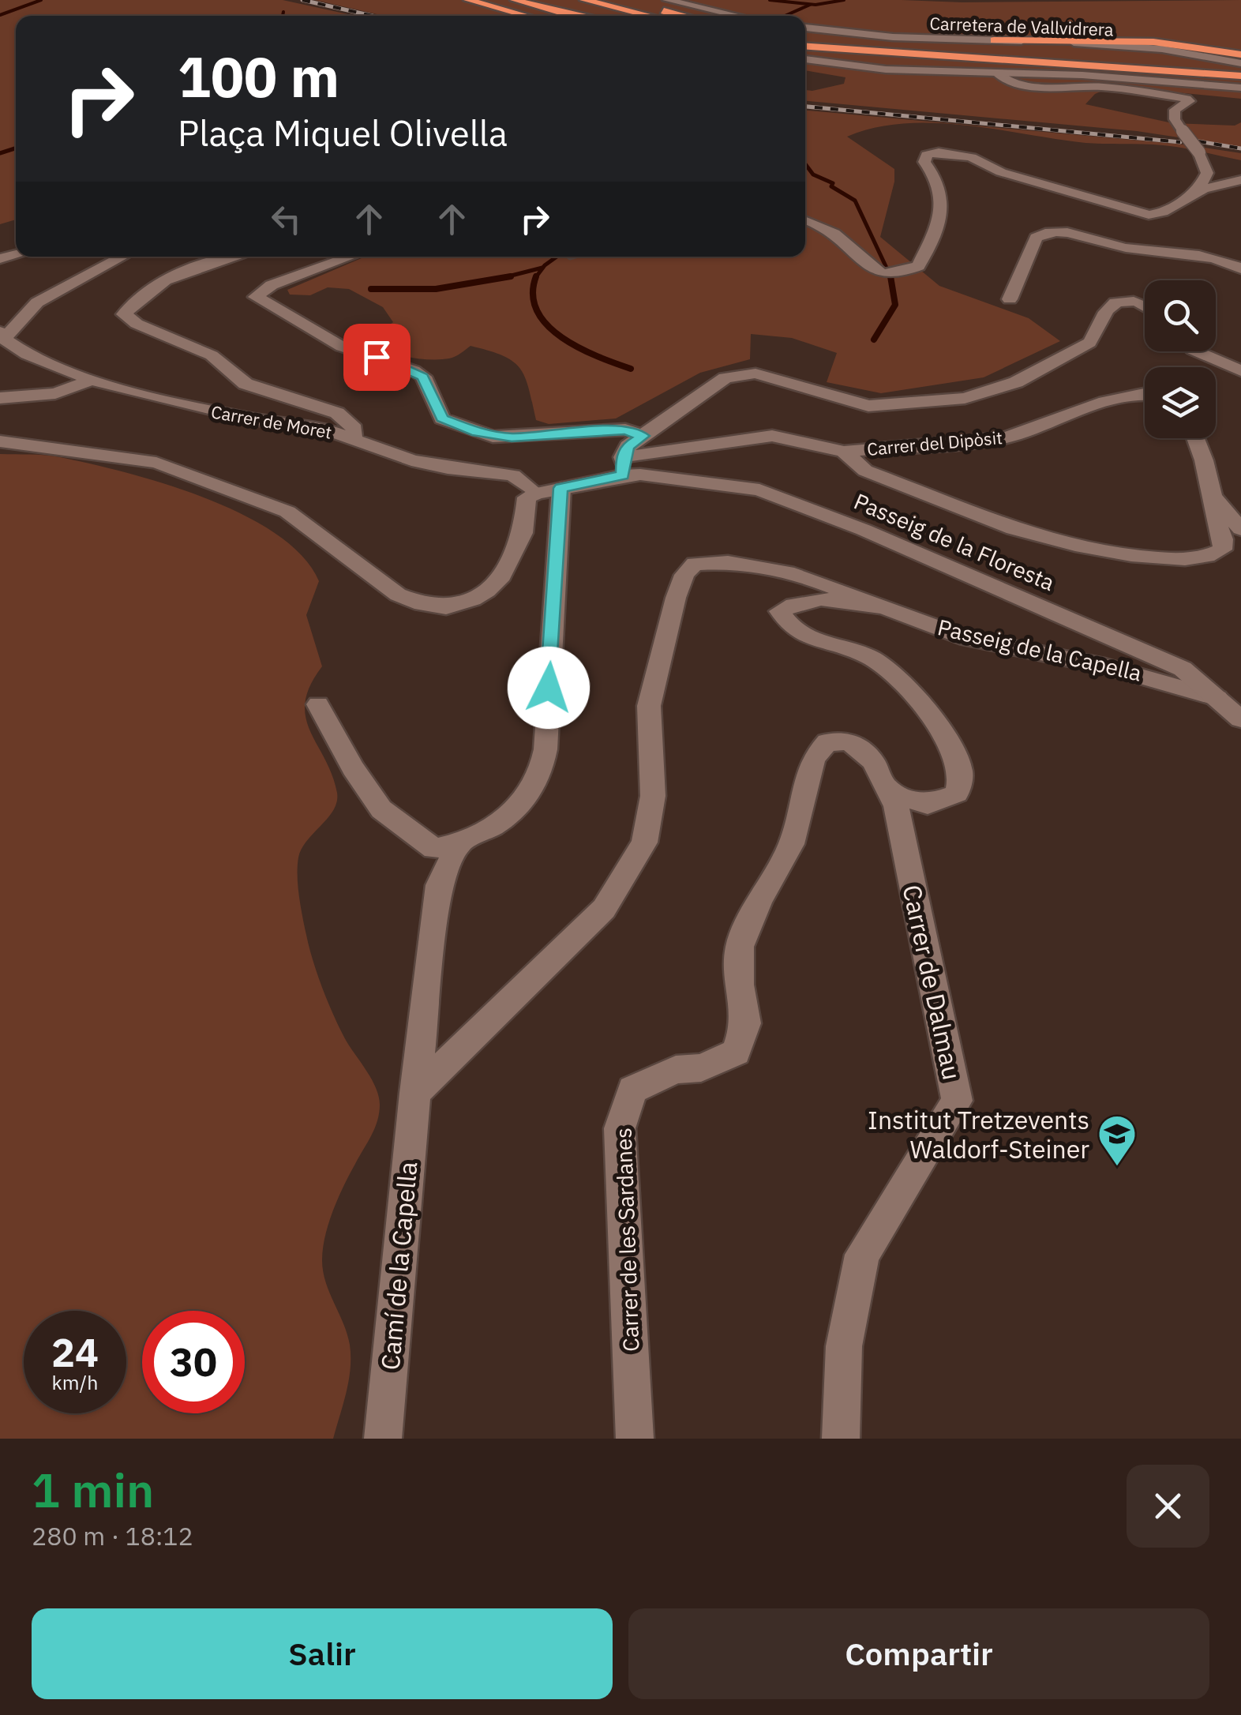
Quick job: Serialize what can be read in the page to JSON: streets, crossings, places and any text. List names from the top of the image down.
{
  "streets": {
    "street": [
      "Carretera de Vallvidrera",
      "Carrer de Moret",
      "Carrer del Dipòsit",
      "Passeig de la Floresta",
      "Passeig de la Capella",
      "Carrer de Dalmau",
      "Carrer de les Sardanes",
      "Camí de la Capella"
    ]
  },
  "crossings": [
    ["Passeig de la Floresta", "Passeig de la Capella"],
    ["Passeig de la Capella", "Camí de la Capella"],
    ["Carrer de Dalmau", "Carrer de les Sardanes"]
  ],
  "places": {
    "school or university": ["Institut Tretzevents Waldorf-Steiner"]
  },
  "page": {
    "turn": ["100 m", "Plaça Miquel Olivella"],
    "speed": "24 km/h",
    "limit": "30",
    "heading": ["1 min", "280 m · 18:12"],
    "buttons": ["Salir", "Compartir"]
  }
}
